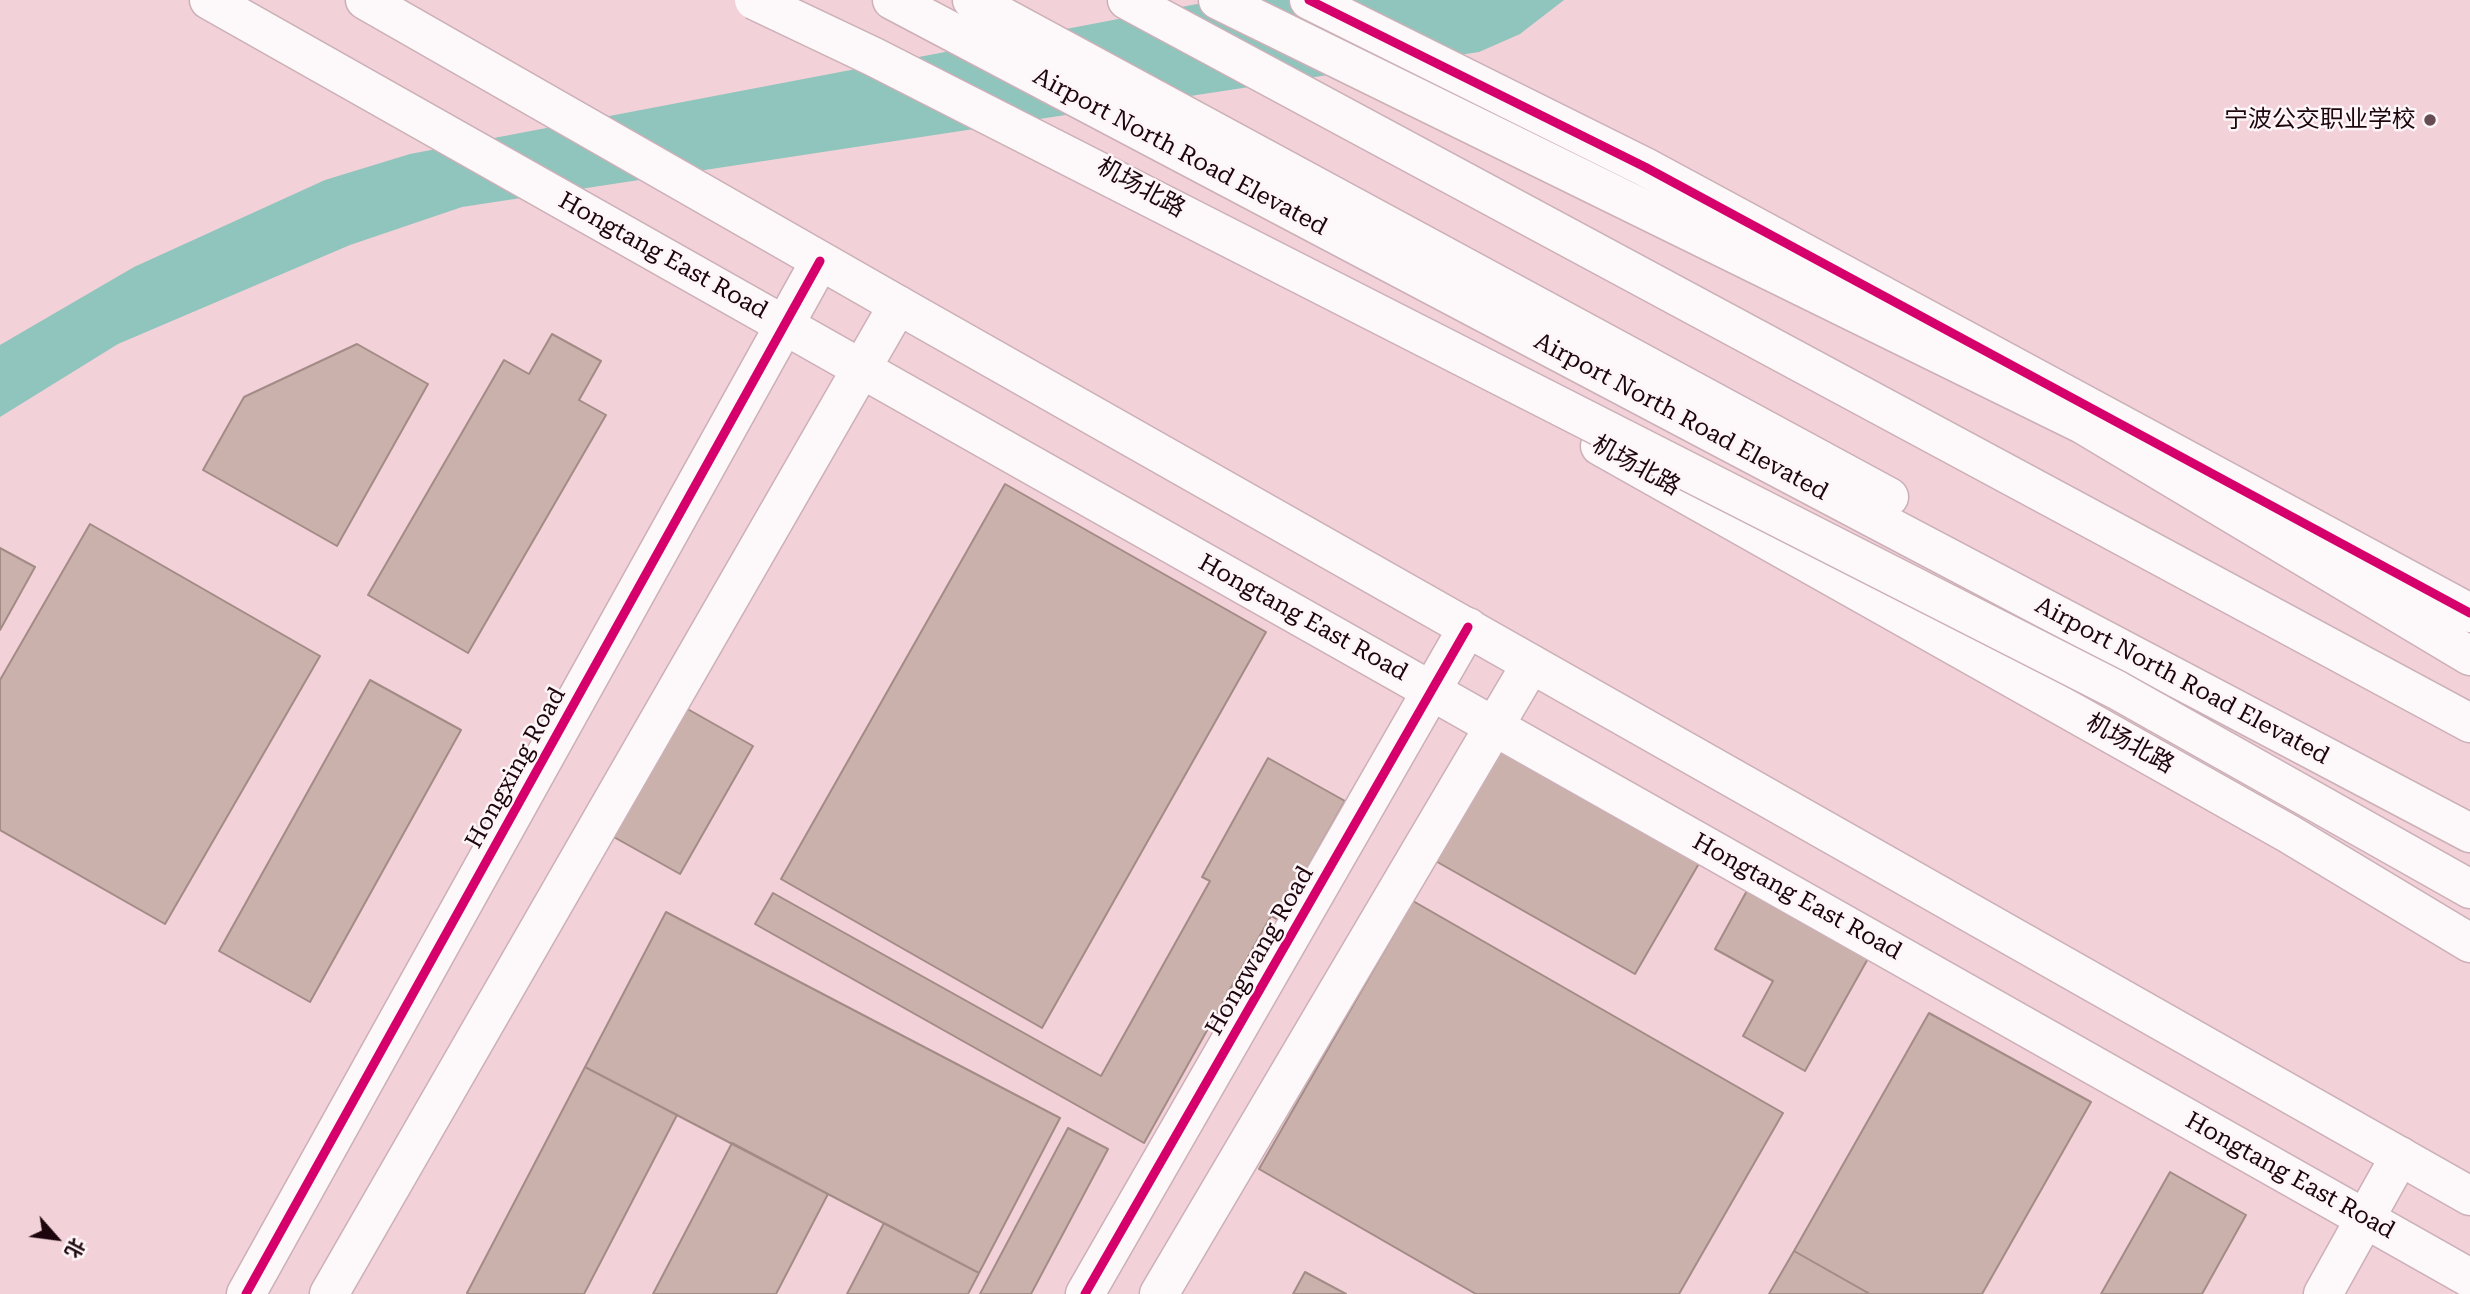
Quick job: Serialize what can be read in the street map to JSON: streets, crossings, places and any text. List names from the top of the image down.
{
  "streets": {
    "main road": [
      "Airport North Road Elevated",
      "机场北路",
      "Hongtang East Road",
      "Hongxing Road",
      "Hongwang Road"
    ]
  },
  "crossings": [
    ["Hongtang East Road", "Hongxing Road"],
    ["Hongtang East Road", "Hongwang Road"]
  ],
  "places": ["宁波公交职业学校"],
  "north": "bottom right"
}
